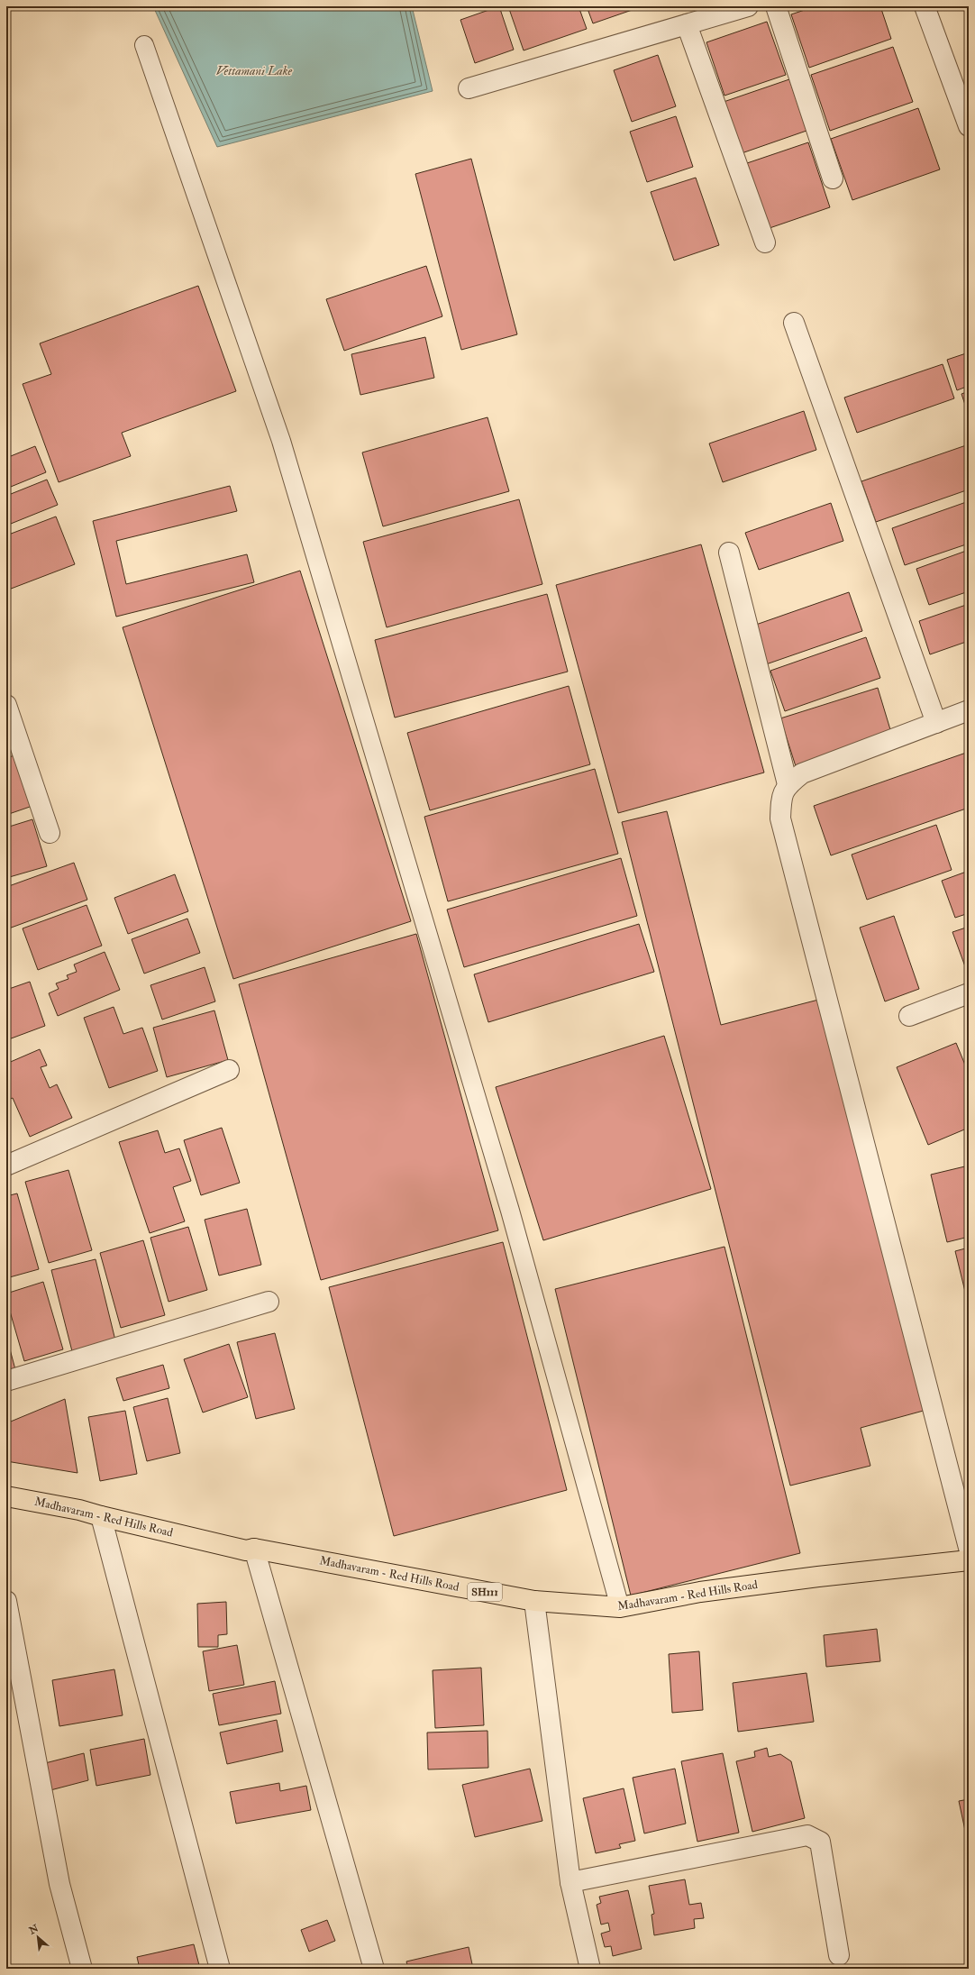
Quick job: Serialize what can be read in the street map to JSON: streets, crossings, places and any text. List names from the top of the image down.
{
  "streets": {
    "main road": ["Madhavaram - Red Hills Road", "SH111"]
  },
  "water": ["Vettamani Lake"],
  "north": "top left"
}
